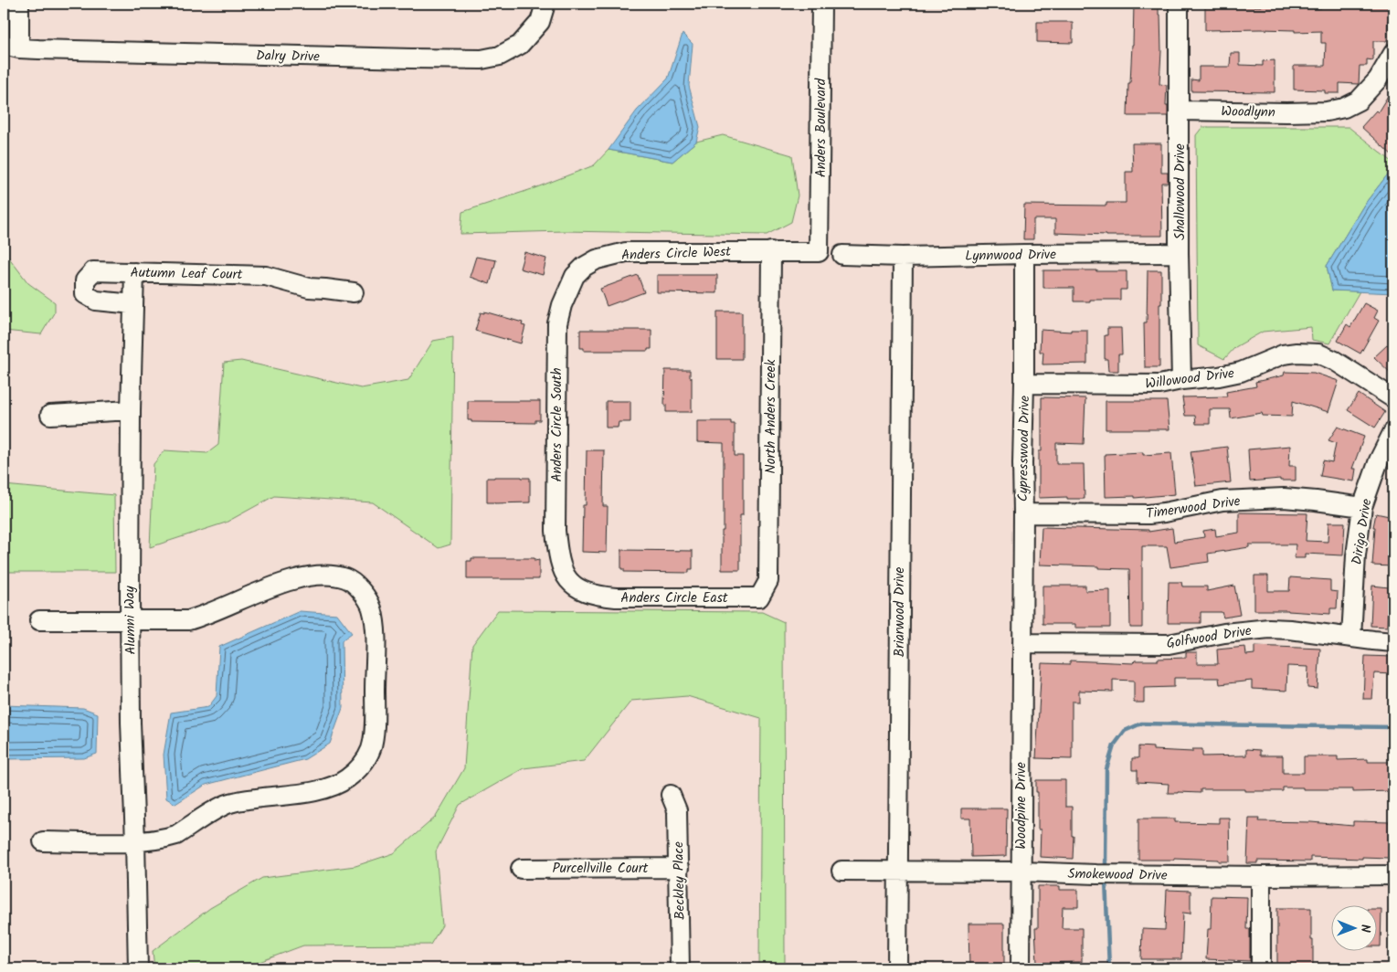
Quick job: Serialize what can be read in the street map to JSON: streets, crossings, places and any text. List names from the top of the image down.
{
  "streets": {
    "street": [
      "Dalry Drive",
      "Woodlynn",
      "Anders Boulevard",
      "Shallowood Drive",
      "Anders Circle West",
      "Lynnwood Drive",
      "Autumn Leaf Court",
      "Willowood Drive",
      "North Anders Creek",
      "Anders Circle South",
      "Cypresswood Drive",
      "Timerwood Drive",
      "Dirigo Drive",
      "Anders Circle East",
      "Briarwood Drive",
      "Alumni Way",
      "Golfwood Drive",
      "Woodpine Drive",
      "Purcellville Court",
      "Smokewood Drive",
      "Beckley Place"
    ]
  },
  "crossings": [
    ["Woodlynn", "Shallowood Drive"],
    ["Anders Boulevard", "Anders Circle West"],
    ["Shallowood Drive", "Lynnwood Drive"],
    ["Shallowood Drive", "Willowood Drive"],
    ["Anders Circle West", "North Anders Creek"],
    ["Anders Circle West", "Anders Circle South"],
    ["Lynnwood Drive", "Cypresswood Drive"],
    ["Lynnwood Drive", "Briarwood Drive"],
    ["Autumn Leaf Court", "Alumni Way"],
    ["Willowood Drive", "Cypresswood Drive"],
    ["North Anders Creek", "Anders Circle East"],
    ["Anders Circle South", "Anders Circle East"],
    ["Cypresswood Drive", "Timerwood Drive"],
    ["Cypresswood Drive", "Golfwood Drive"],
    ["Cypresswood Drive", "Woodpine Drive"],
    ["Timerwood Drive", "Dirigo Drive"],
    ["Dirigo Drive", "Golfwood Drive"],
    ["Briarwood Drive", "Smokewood Drive"],
    ["Golfwood Drive", "Woodpine Drive"],
    ["Woodpine Drive", "Smokewood Drive"],
    ["Purcellville Court", "Beckley Place"]
  ],
  "north": "right"
}
